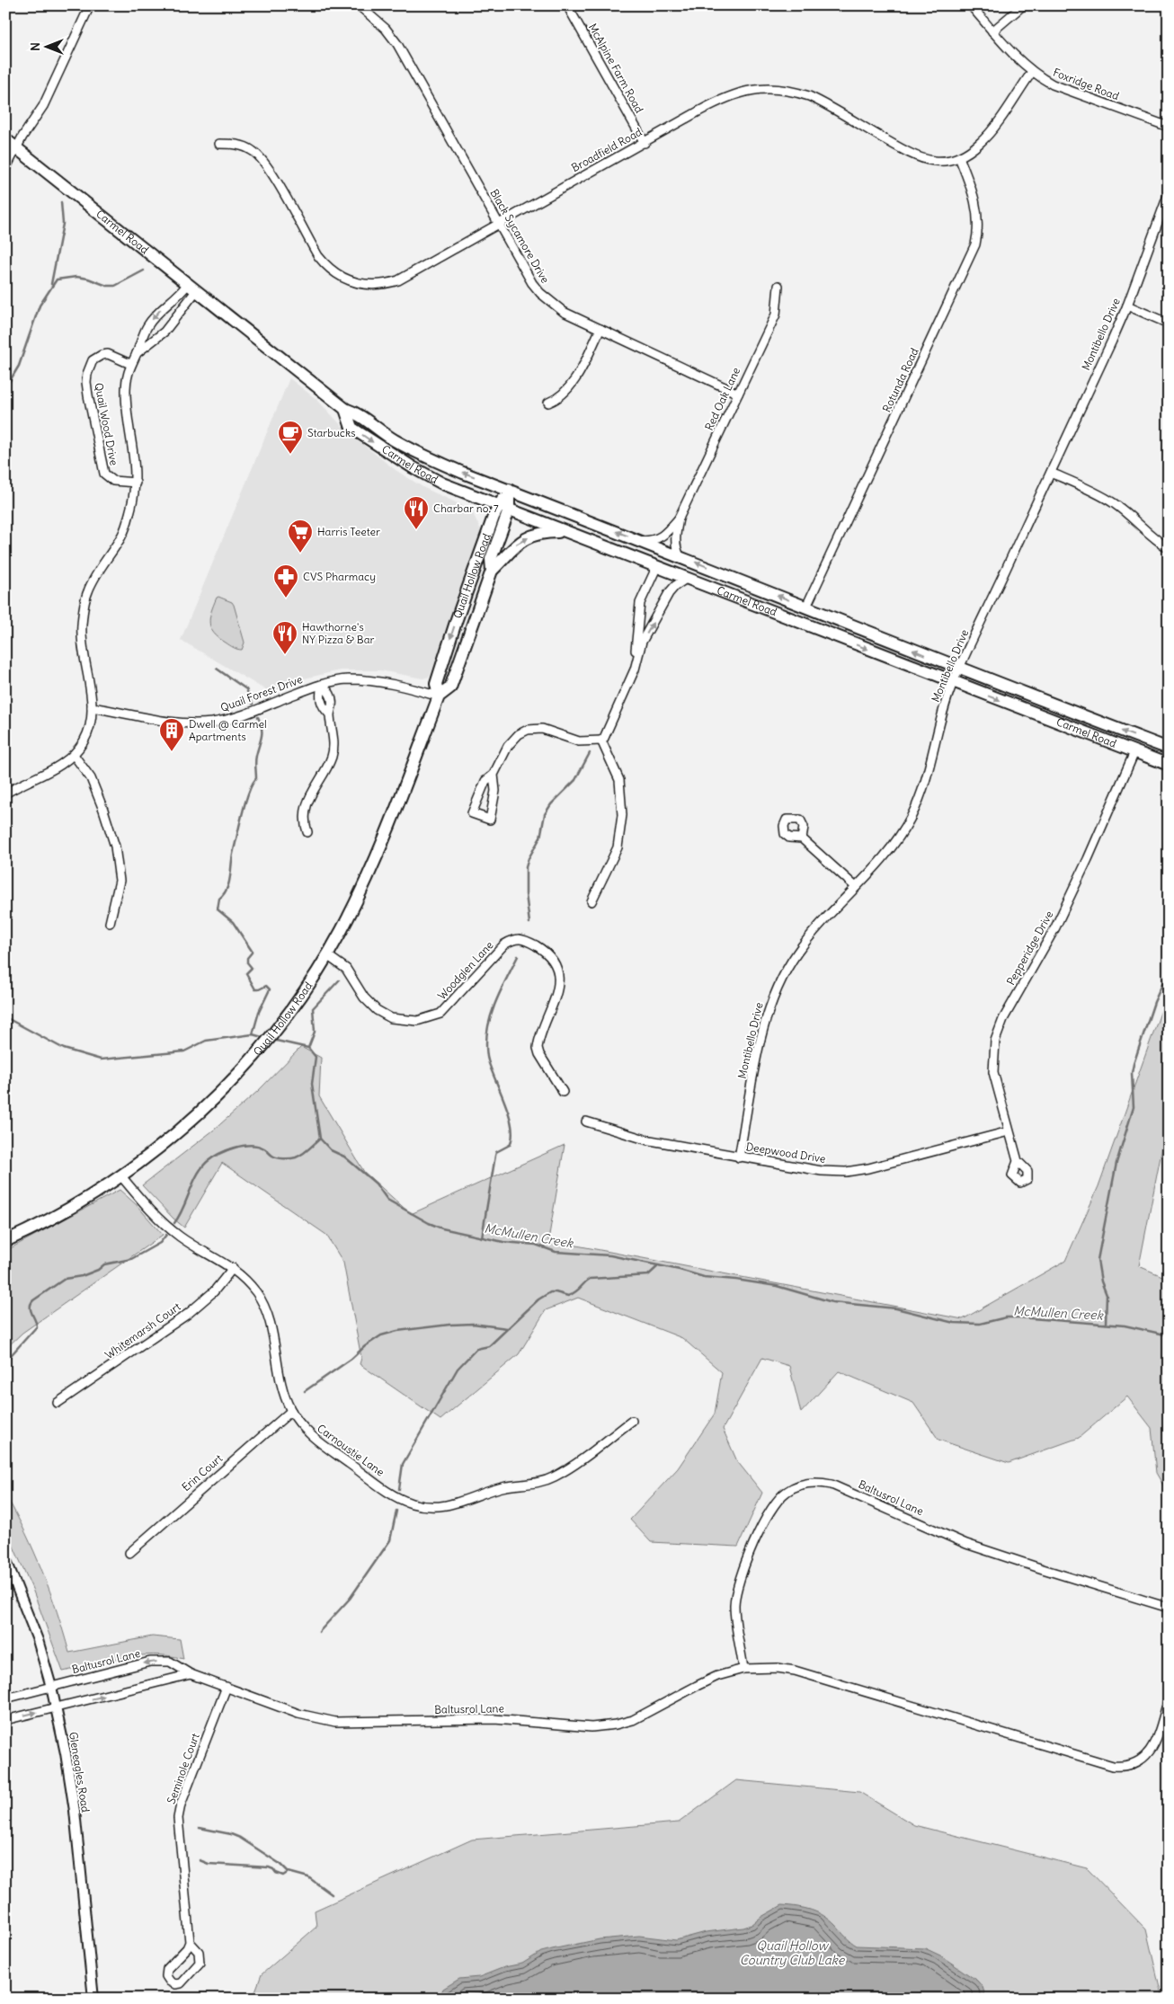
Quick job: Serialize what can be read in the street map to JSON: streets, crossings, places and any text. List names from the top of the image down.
{
  "streets": {
    "main road": ["Carmel Road", "Quail Hollow Road"],
    "street": [
      "McAlpine Farm Road",
      "Foxridge Road",
      "Broadfield Road",
      "Black Sycamore Drive",
      "Montibello Drive",
      "Rotunda Road",
      "Red Oak Lane",
      "Quail Wood Drive",
      "Quail Forest Drive",
      "Pepperidge Drive",
      "Woodglen Lane",
      "Deepwood Drive",
      "Whitemarsh Court",
      "Carnoustie Lane",
      "Erin Court",
      "Baltusrol Lane",
      "Seminole Court",
      "Gleneagles Road"
    ]
  },
  "crossings": [
    ["McAlpine Farm Road", "Broadfield Road"],
    ["Foxridge Road", "Broadfield Road"],
    ["Broadfield Road", "Black Sycamore Drive"],
    ["Broadfield Road", "Rotunda Road"],
    ["Carmel Road", "Montibello Drive"],
    ["Carmel Road", "Rotunda Road"],
    ["Carmel Road", "Red Oak Lane"],
    ["Carmel Road", "Quail Wood Drive"],
    ["Carmel Road", "Quail Hollow Road"],
    ["Carmel Road", "Pepperidge Drive"],
    ["Black Sycamore Drive", "Red Oak Lane"],
    ["Montibello Drive", "Deepwood Drive"],
    ["Quail Wood Drive", "Quail Forest Drive"],
    ["Quail Hollow Road", "Quail Forest Drive"],
    ["Quail Hollow Road", "Woodglen Lane"],
    ["Quail Hollow Road", "Carnoustie Lane"],
    ["Pepperidge Drive", "Deepwood Drive"],
    ["Whitemarsh Court", "Carnoustie Lane"],
    ["Carnoustie Lane", "Erin Court"],
    ["Baltusrol Lane", "Seminole Court"],
    ["Baltusrol Lane", "Gleneagles Road"]
  ],
  "water": ["McMullen Creek", "Quail Hollow Country Club Lake"],
  "places": {
    "cafe": ["Starbucks"],
    "restaurant": ["Charbar no. 7", "Hawthorne's NY Pizza & Bar"],
    "supermarket": ["Harris Teeter"],
    "pharmacy": ["CVS Pharmacy"],
    "building": ["Dwell @ Carmel Apartments"]
  },
  "north": "left"
}
